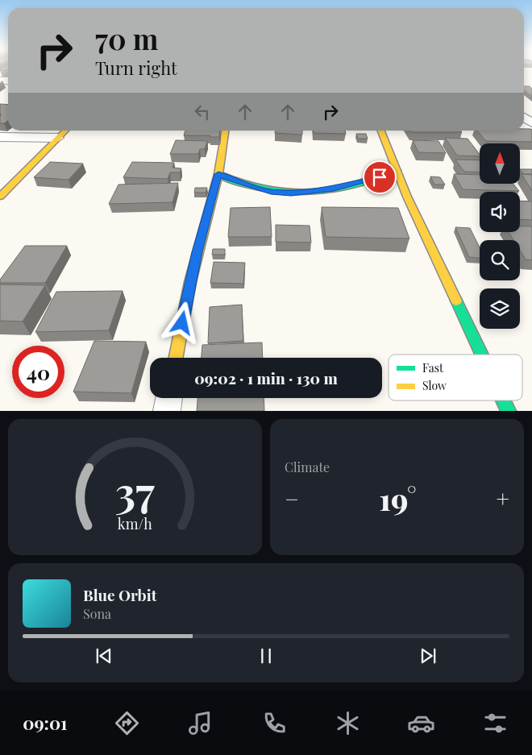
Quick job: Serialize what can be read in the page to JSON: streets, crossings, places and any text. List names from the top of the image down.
{
  "legend": ["Fast", "Slow"],
  "north": "top",
  "page": {
    "turn": ["70 m", "Turn right"],
    "limit": "40",
    "trip": "09:02 · 1 min · 130 m",
    "tile": "Climate",
    "heat": ["−", "19°", "+"],
    "song": ["Blue Orbit", "Sona"],
    "tabs": "09:01",
    "gauge": ["37", "km/h"]
  }
}
